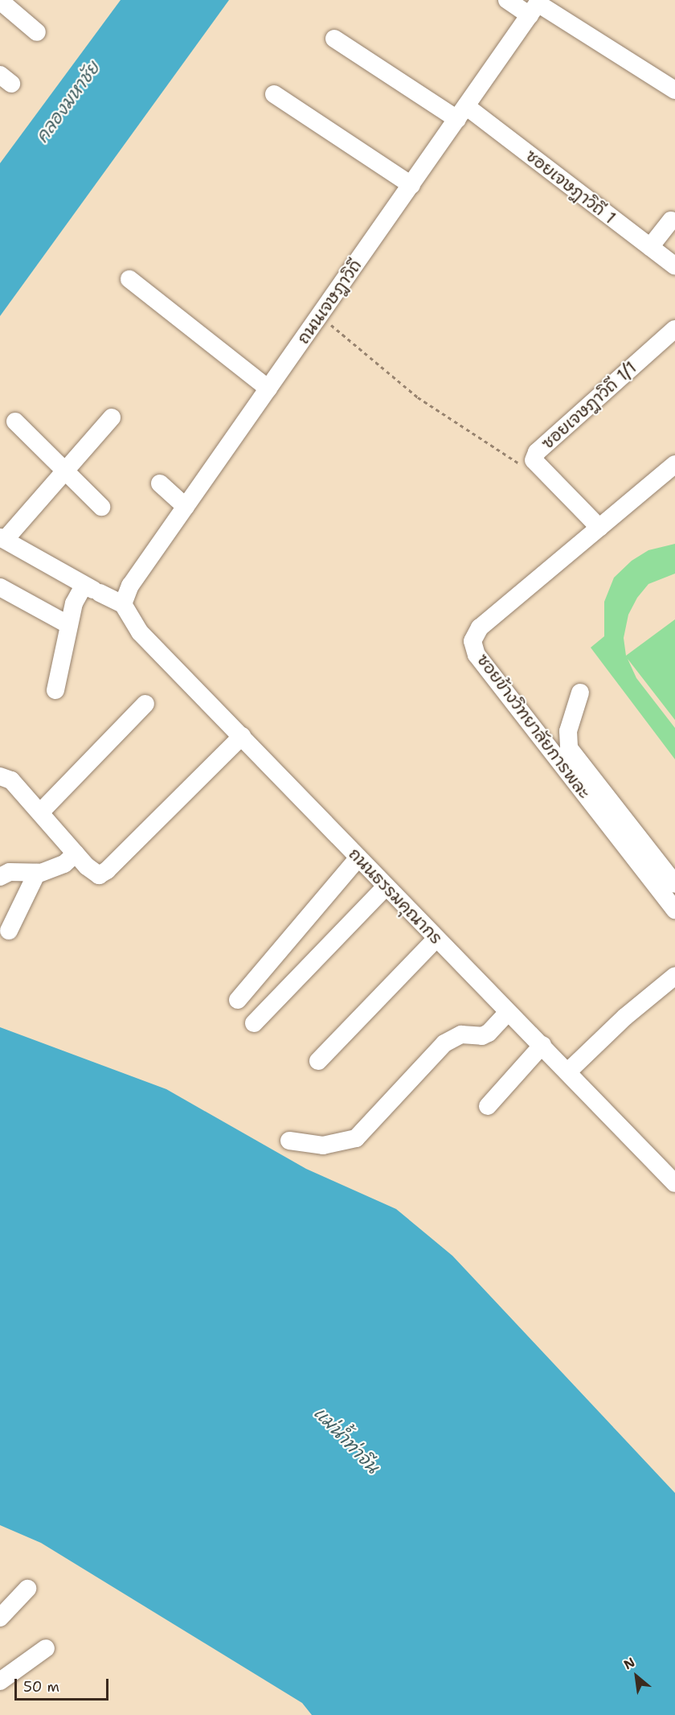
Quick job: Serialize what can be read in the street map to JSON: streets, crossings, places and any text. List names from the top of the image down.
{
  "streets": {
    "street": [
      "ซอยเจษฎาวิถี 1",
      "ถนนเจษฎาวิถี",
      "ซอยเจษฎาวิถี 1/1",
      "ซอยข้างวิทยาลัยการพละ",
      "ถนนธรรมคุณากร"
    ]
  },
  "crossings": [
    ["ซอยเจษฎาวิถี 1", "ถนนเจษฎาวิถี"],
    ["ถนนเจษฎาวิถี", "ถนนธรรมคุณากร"],
    ["ซอยเจษฎาวิถี 1/1", "ซอยข้างวิทยาลัยการพละ"]
  ],
  "water": ["คลองมหาชัย", "แม่น้ำท่าจีน"],
  "scale_bar": "50 m",
  "north": "top left"
}
